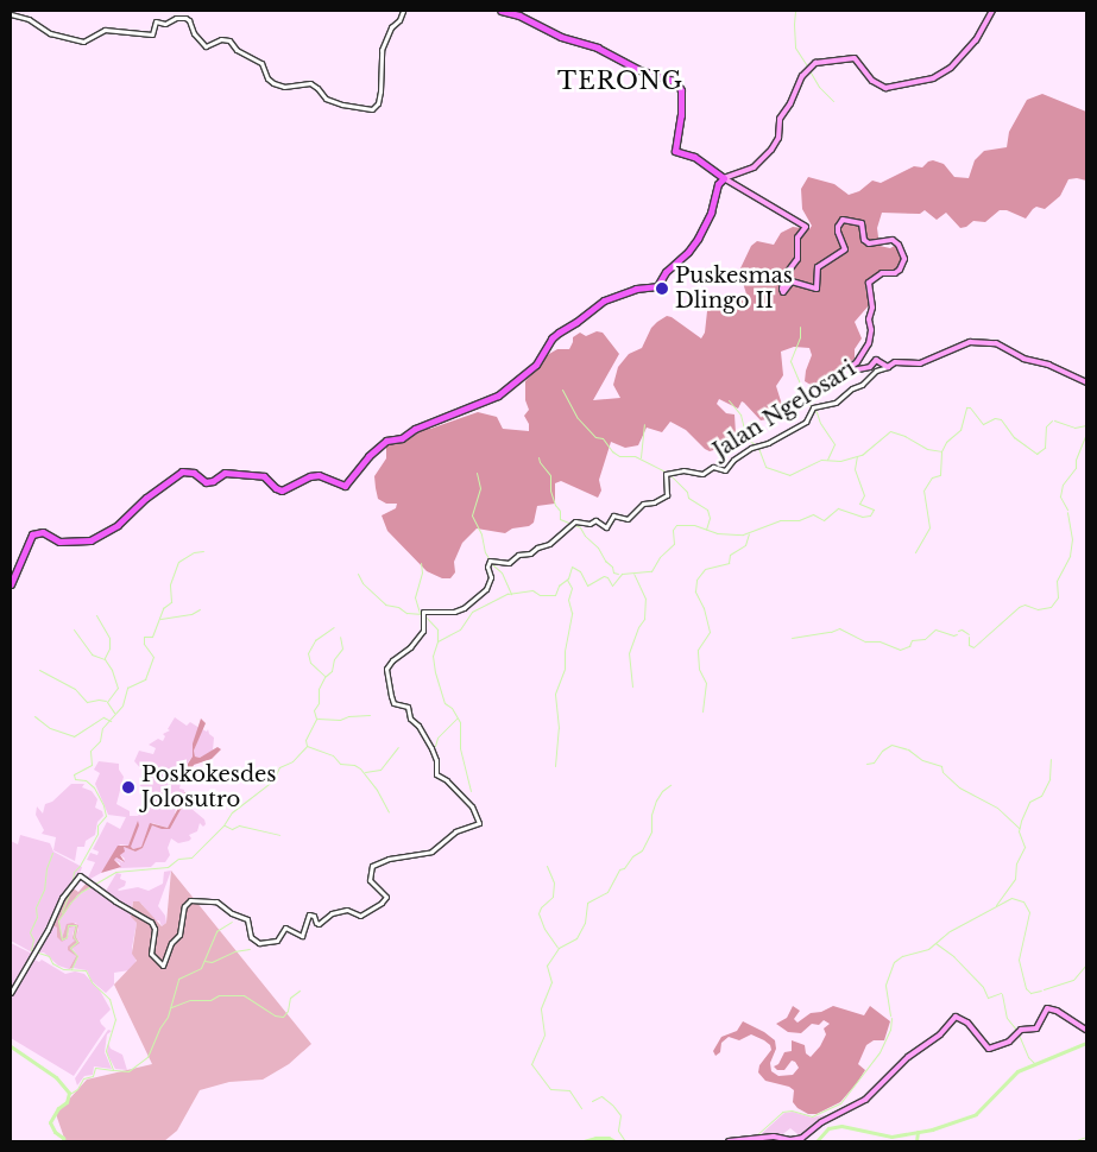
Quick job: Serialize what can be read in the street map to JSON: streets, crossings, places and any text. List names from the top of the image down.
{
  "streets": {
    "street": ["Jalan Ngelosari"]
  },
  "districts": ["TERONG"],
  "places": ["Puskesmas Dlingo II", "Poskokesdes Jolosutro"]
}
